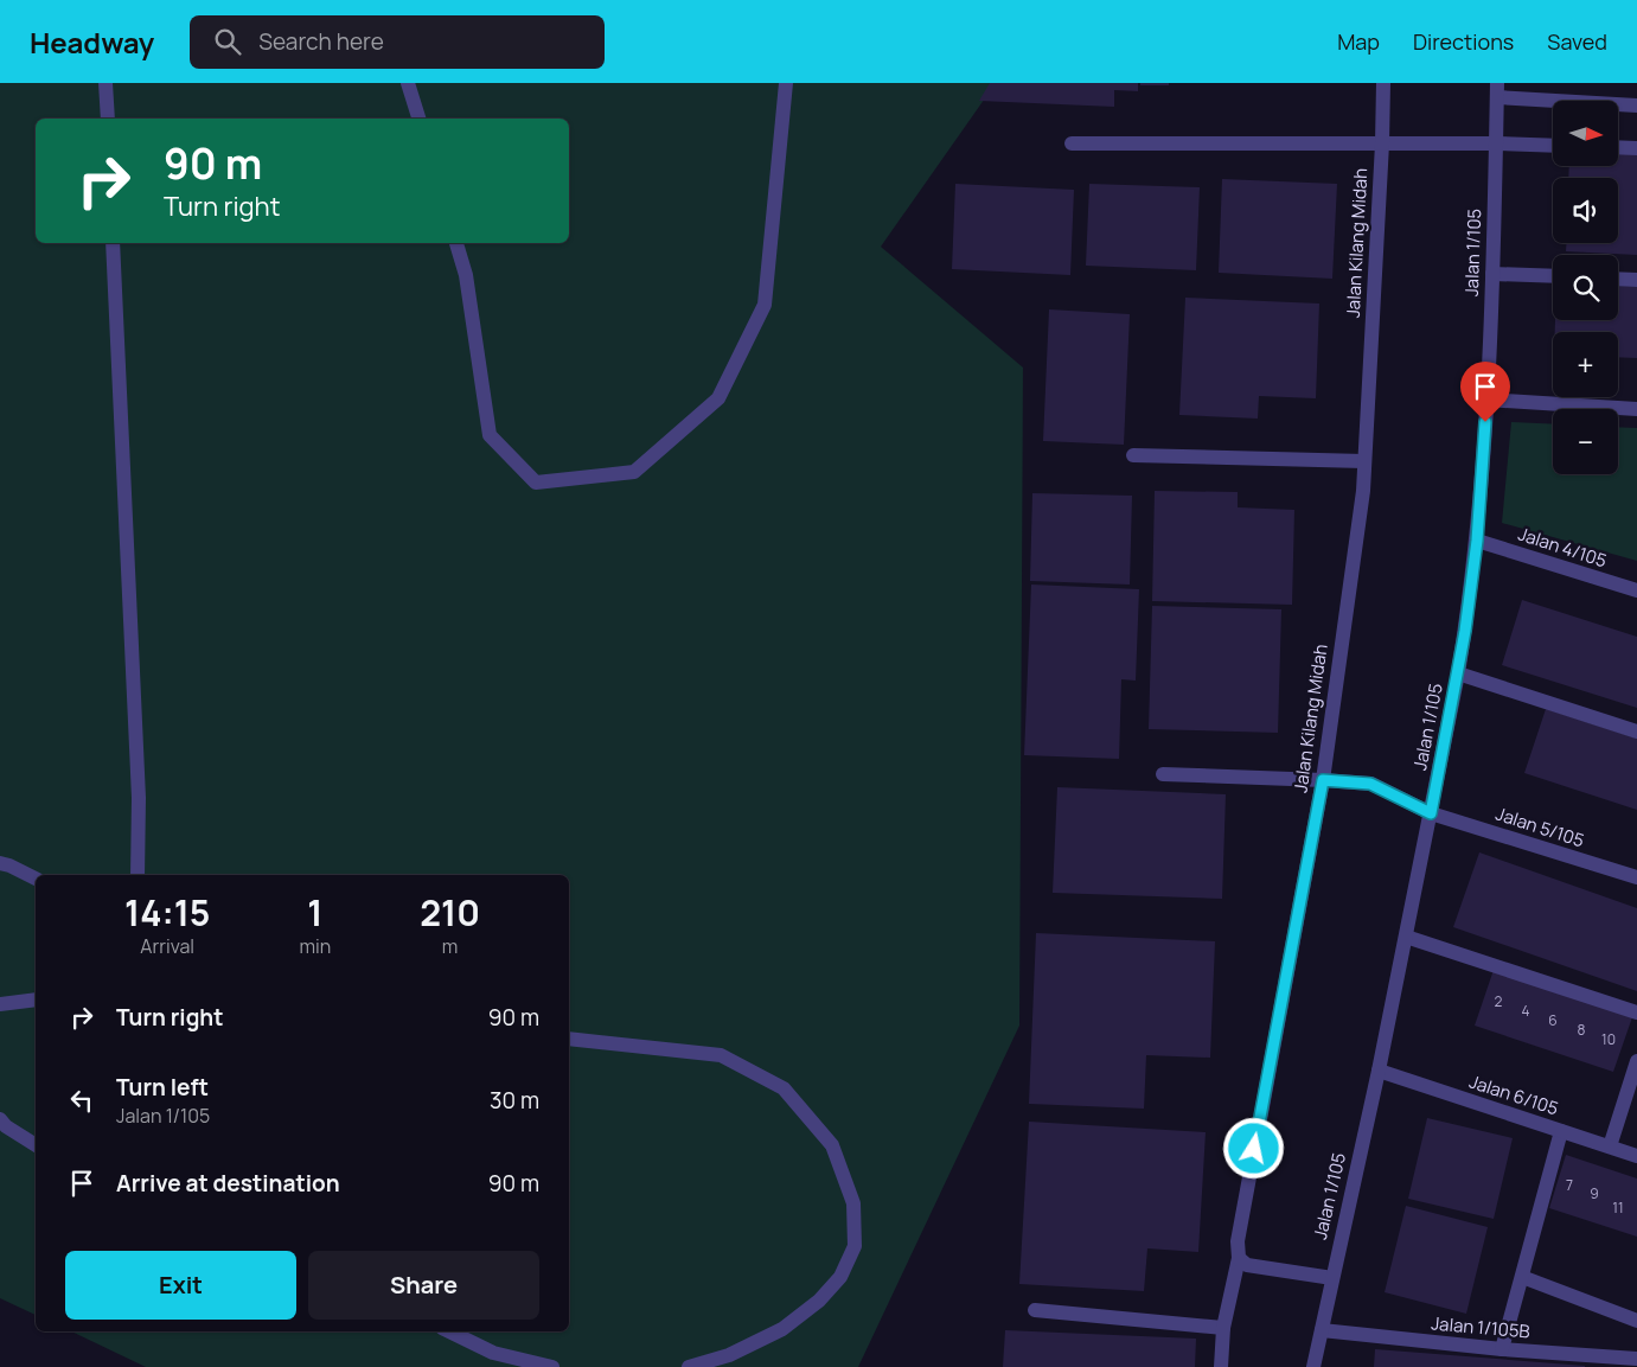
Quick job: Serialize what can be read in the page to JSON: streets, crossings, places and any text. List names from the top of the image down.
{
  "streets": {
    "street": [
      "Jalan Kilang Midah",
      "Jalan 1/105",
      "Jalan 4/105",
      "Jalan 5/105",
      "Jalan 6/105",
      "Jalan 1/105B"
    ]
  },
  "crossings": [
    ["Jalan Kilang Midah", "Jalan 5/105"],
    ["Jalan 1/105", "Jalan 4/105"],
    ["Jalan 1/105", "Jalan 5/105"],
    ["Jalan 1/105", "Jalan 6/105"],
    ["Jalan 1/105", "Jalan 1/105B"]
  ],
  "house_numbers": [
    "2",
    "4",
    "6",
    "8",
    "10",
    "7",
    "9",
    "11"
  ],
  "north": "right",
  "page": {
    "header": "Headway",
    "search": "Search here",
    "nav": ["Map", "Directions", "Saved"],
    "map_buttons": ["+", "−"],
    "turn": ["90 m", "Turn right"],
    "eta": [
      "14:15",
      "Arrival",
      "1",
      "min",
      "210",
      "m"
    ],
    "list": [
      {
        "name": "Turn right",
        "value": "90 m"
      },
      {
        "name": "Turn left",
        "note": "Jalan 1/105",
        "value": "30 m"
      },
      {
        "name": "Arrive at destination",
        "value": "90 m"
      }
    ],
    "buttons": ["Exit", "Share"]
  }
}
